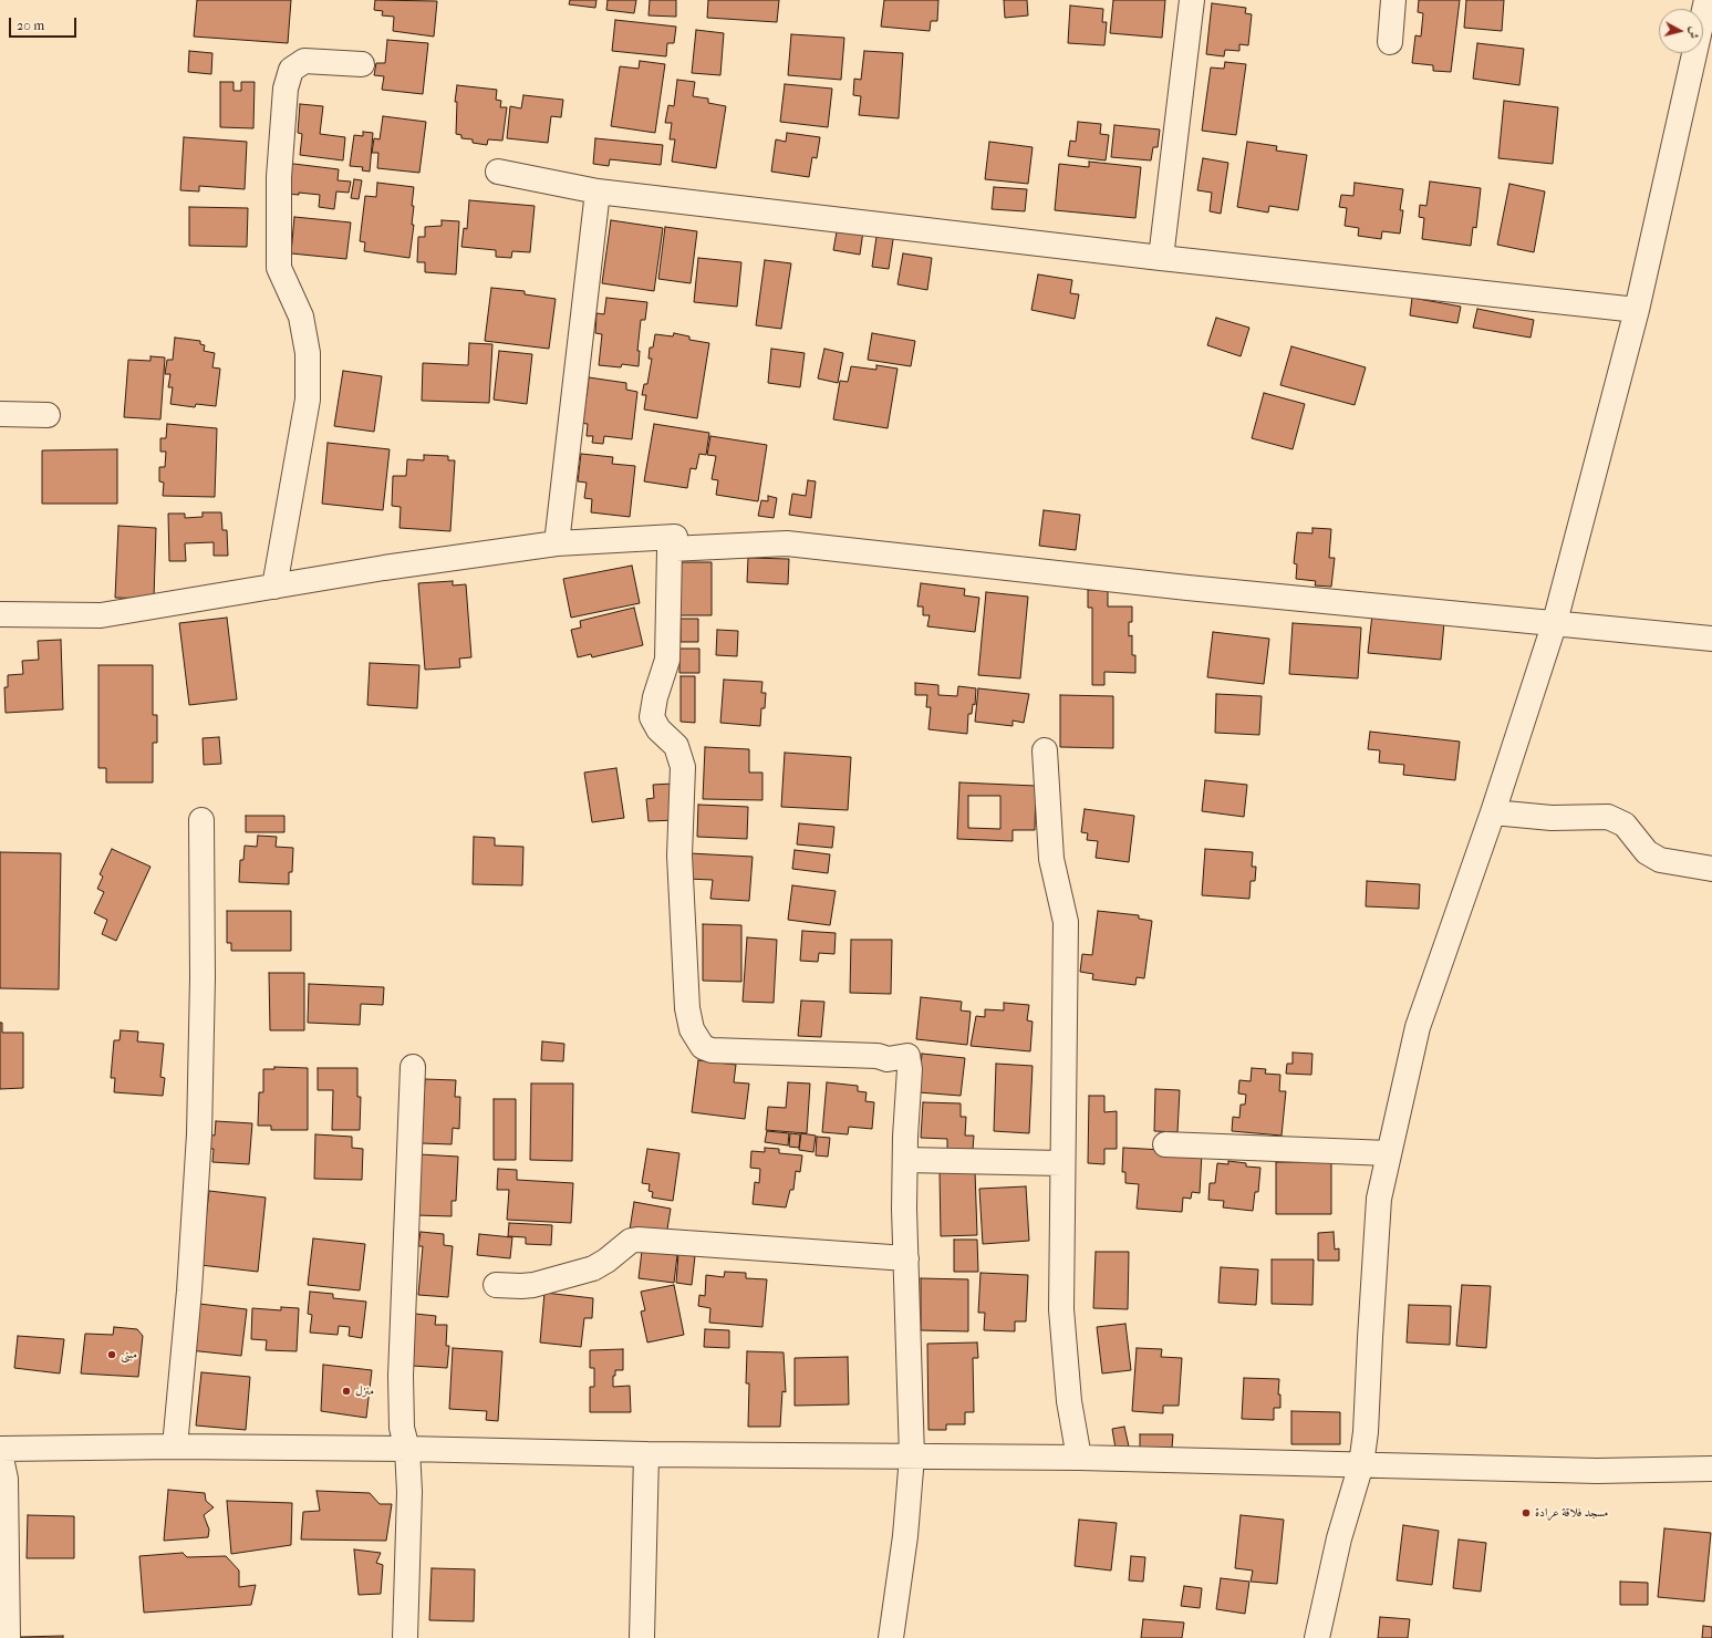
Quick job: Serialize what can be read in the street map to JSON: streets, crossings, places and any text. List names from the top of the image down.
{
  "places": ["مبنى", "منزل", "مسجد فلاقة عرادة"],
  "scale_bar": "20 m",
  "north": "right"
}
